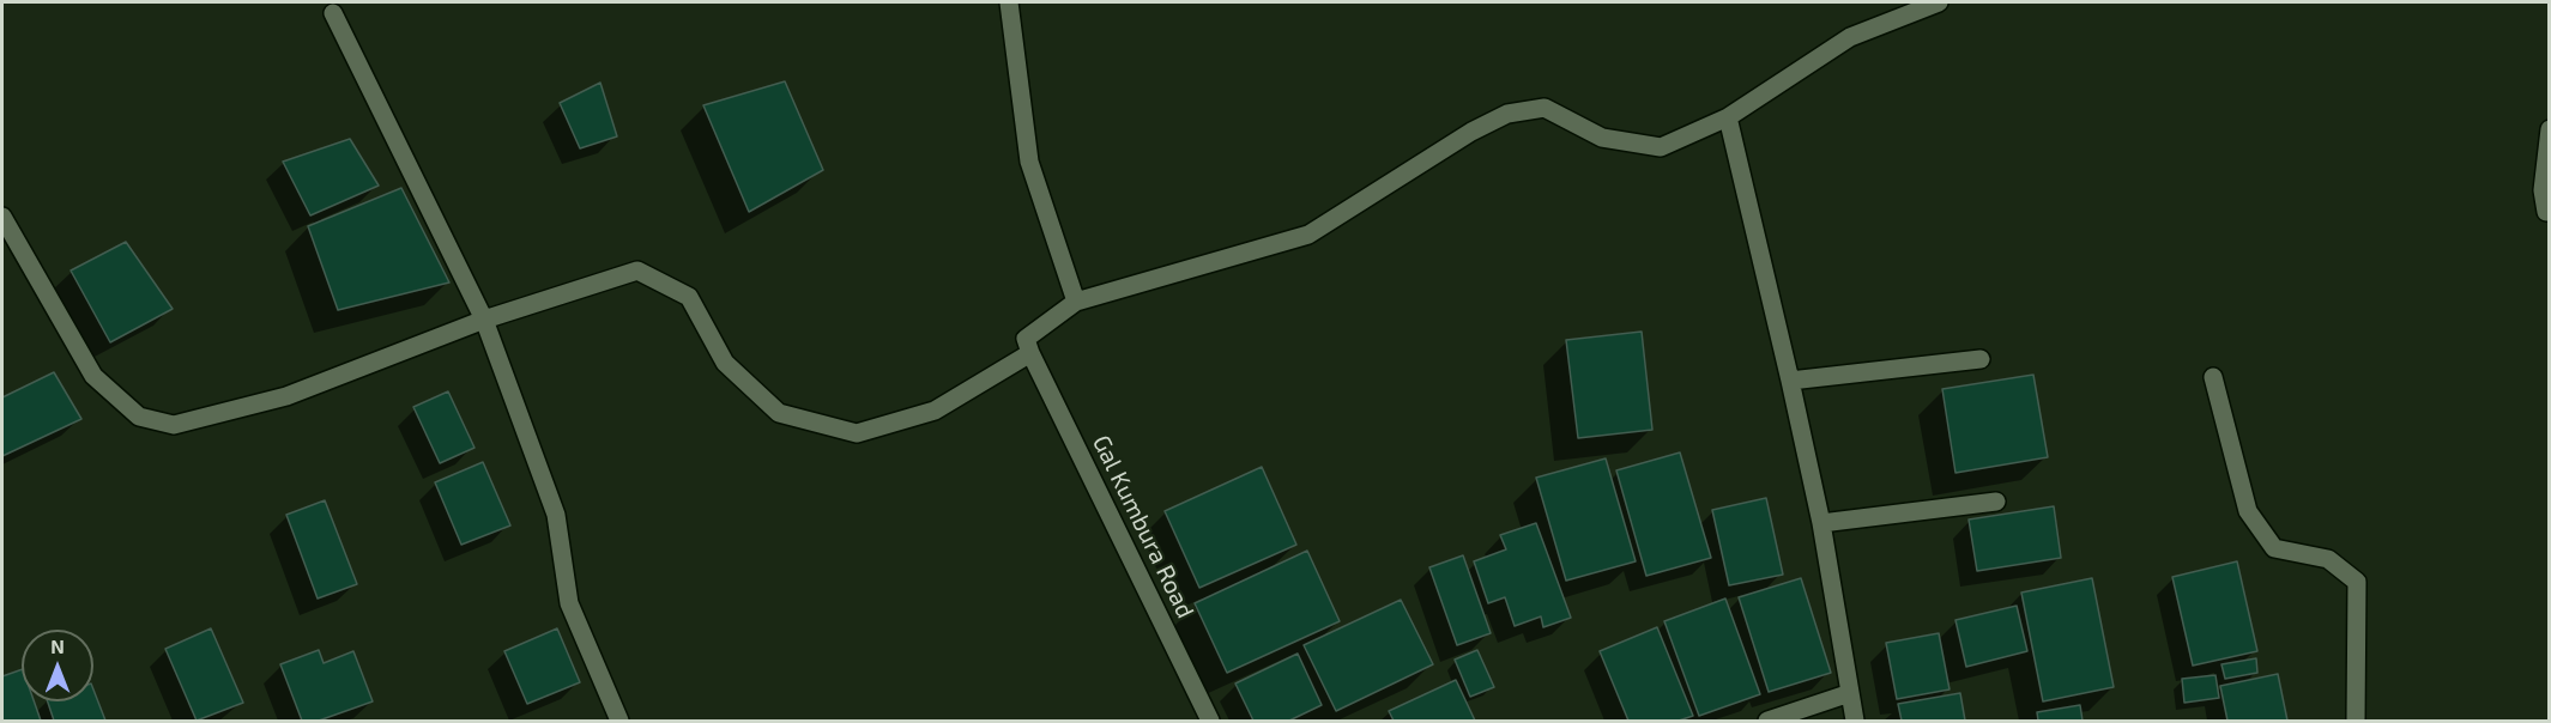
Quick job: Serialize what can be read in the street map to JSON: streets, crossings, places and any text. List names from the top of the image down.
{
  "streets": {
    "street": ["Gal Kumbura Road"]
  },
  "north": "top"
}
